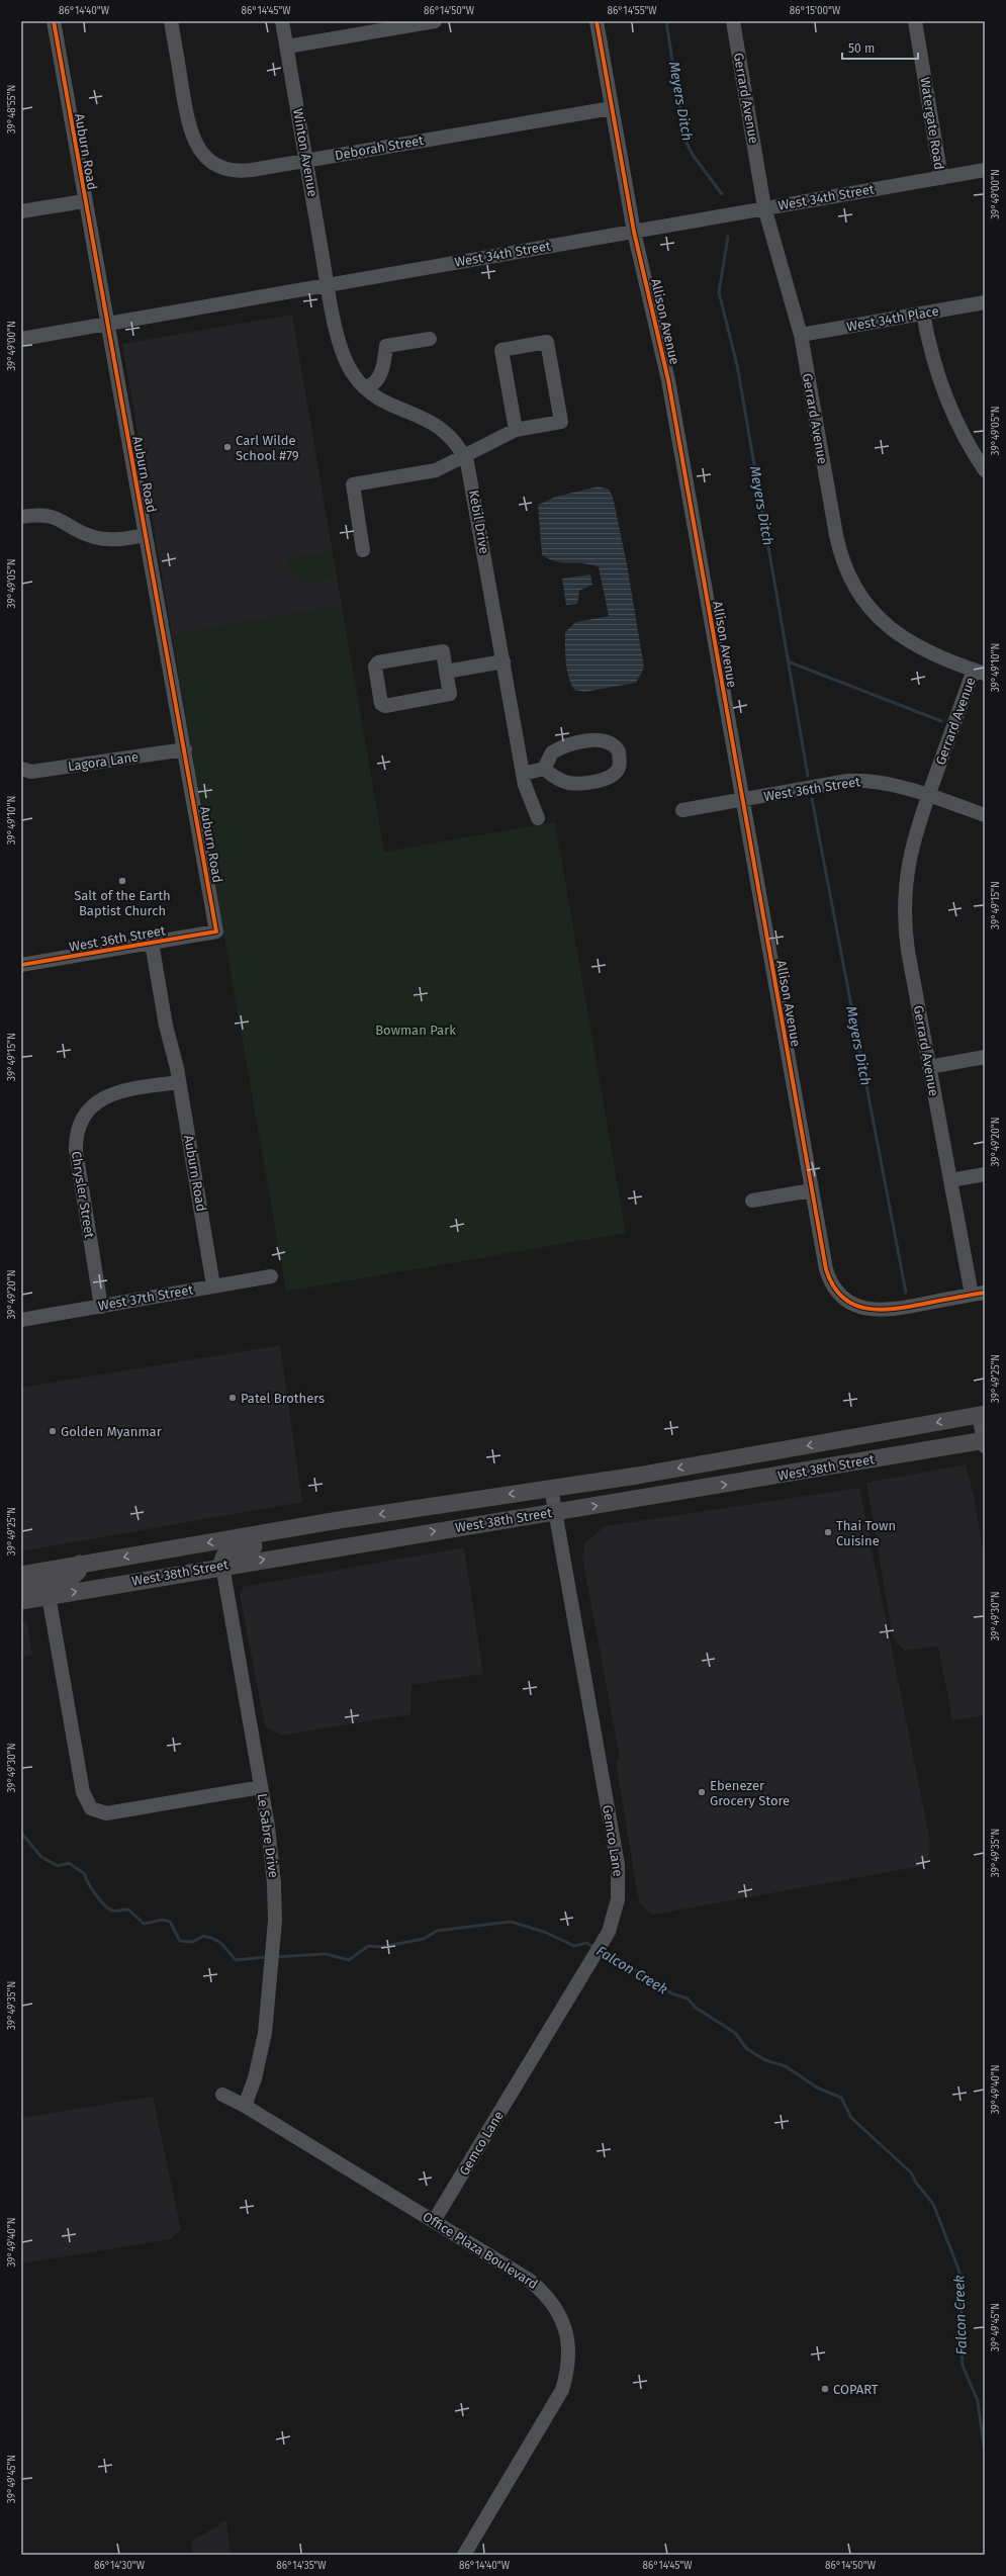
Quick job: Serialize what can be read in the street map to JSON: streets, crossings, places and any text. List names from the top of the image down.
{
  "streets": {
    "main road": ["West 38th Street"],
    "street": [
      "Gerrard Avenue",
      "Watergate Road",
      "Deborah Street",
      "Auburn Road",
      "Winton Avenue",
      "West 34th Street",
      "West 34th Place",
      "Allison Avenue",
      "Kebil Drive",
      "Lagora Lane",
      "West 36th Street",
      "Chrysler Street",
      "West 37th Street",
      "Le Sabre Drive",
      "Gemco Lane",
      "Office Plaza Boulevard"
    ]
  },
  "crossings": [
    ["Gerrard Avenue", "West 34th Street"],
    ["Gerrard Avenue", "West 34th Place"],
    ["Gerrard Avenue", "Allison Avenue"],
    ["Gerrard Avenue", "West 36th Street"],
    ["Watergate Road", "West 34th Street"],
    ["Deborah Street", "Winton Avenue"],
    ["Deborah Street", "Allison Avenue"],
    ["Auburn Road", "West 34th Street"],
    ["Auburn Road", "Lagora Lane"],
    ["Auburn Road", "West 36th Street"],
    ["Auburn Road", "Chrysler Street"],
    ["Auburn Road", "West 37th Street"],
    ["Winton Avenue", "West 34th Street"],
    ["Winton Avenue", "Kebil Drive"],
    ["West 34th Street", "Allison Avenue"],
    ["West 34th Street", "Kebil Drive"],
    ["Allison Avenue", "West 36th Street"],
    ["Chrysler Street", "West 37th Street"],
    ["West 38th Street", "Le Sabre Drive"],
    ["West 38th Street", "Gemco Lane"],
    ["Le Sabre Drive", "Office Plaza Boulevard"],
    ["Gemco Lane", "Office Plaza Boulevard"]
  ],
  "water": ["Meyers Ditch", "Falcon Creek"],
  "parks": ["Bowman Park"],
  "places": [
    "Carl Wilde School #79",
    "Salt of the Earth Baptist Church",
    "Patel Brothers",
    "Golden Myanmar",
    "Thai Town Cuisine",
    "Ebenezer Grocery Store",
    "COPART"
  ],
  "scale_bar": "50 m",
  "coordinates": [
    "86°14'40\"W",
    "86°14'45\"W",
    "86°14'50\"W",
    "86°14'55\"W",
    "86°15'00\"W",
    "39°48'55\"N",
    "39°49'00\"N",
    "39°49'05\"N",
    "39°49'10\"N",
    "39°49'15\"N",
    "39°49'20\"N",
    "39°49'25\"N",
    "39°49'30\"N",
    "39°49'35\"N",
    "39°49'40\"N",
    "39°49'45\"N",
    "86°14'30\"W",
    "86°14'35\"W"
  ]
}
